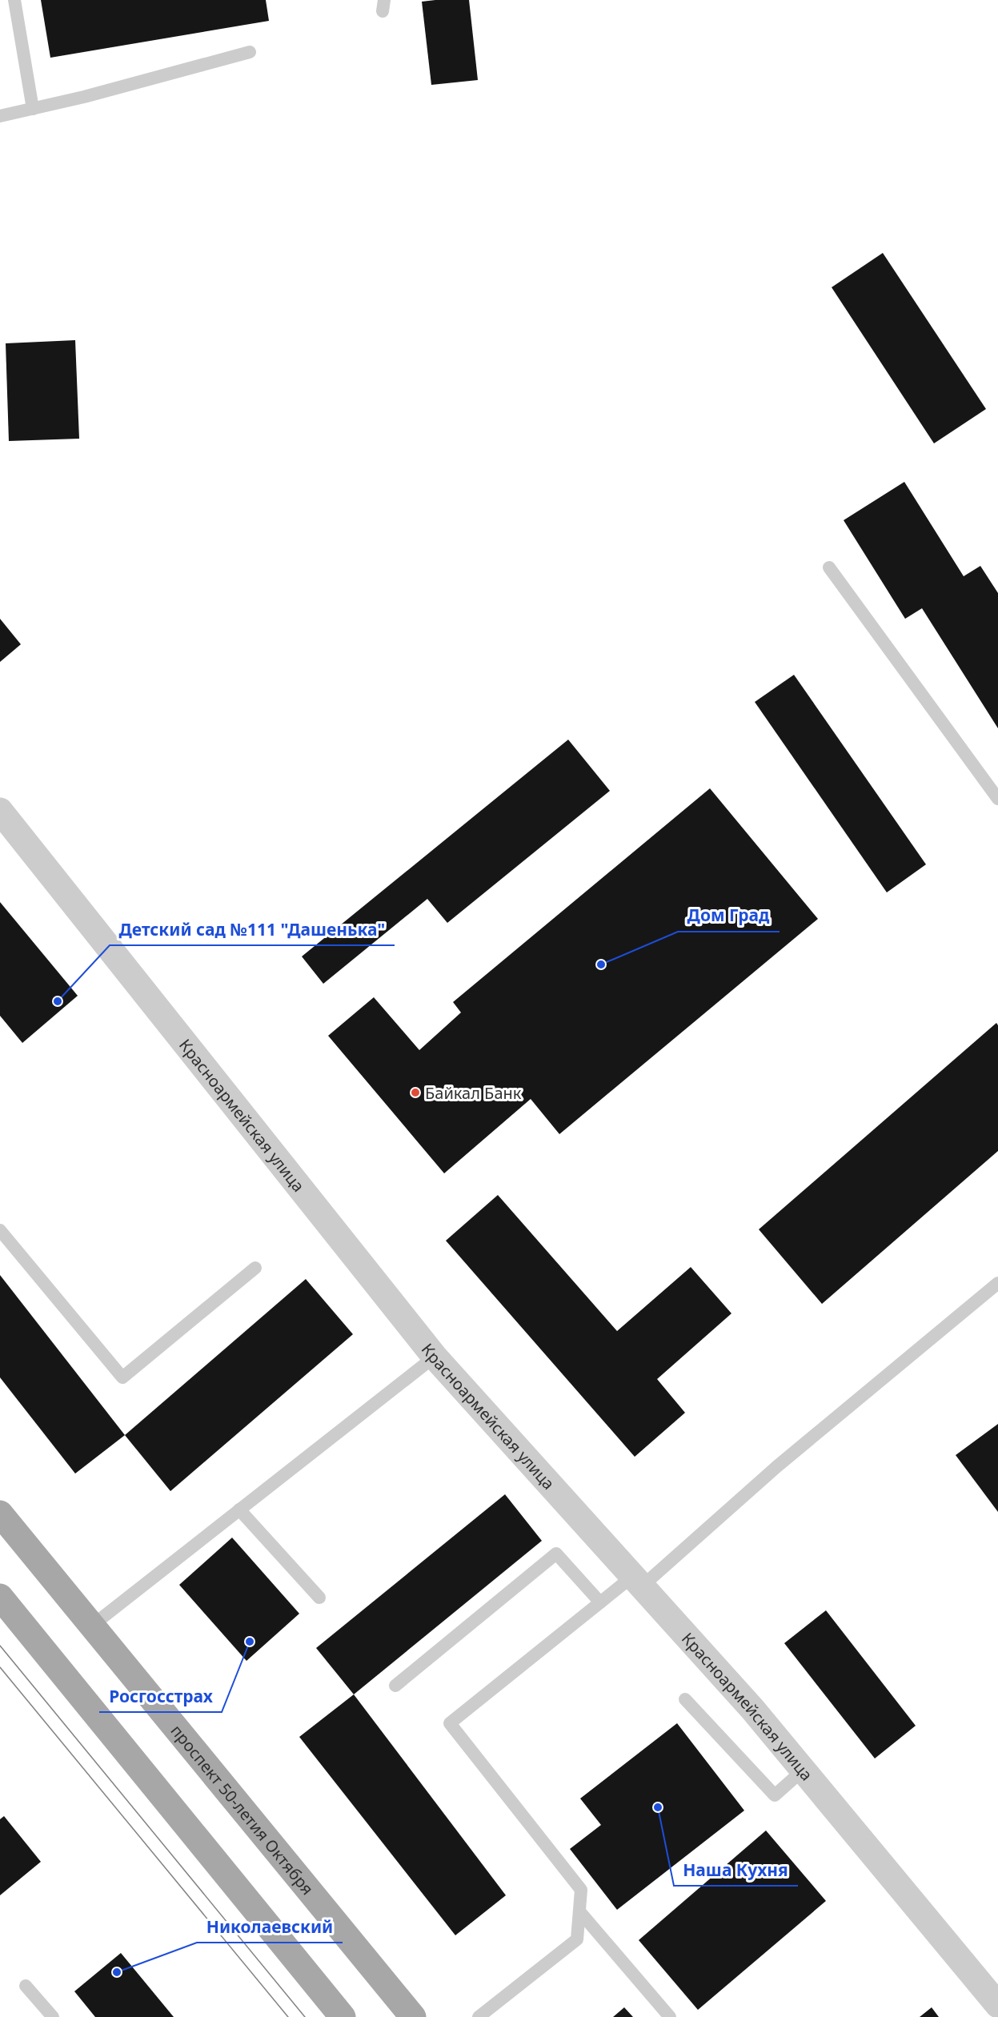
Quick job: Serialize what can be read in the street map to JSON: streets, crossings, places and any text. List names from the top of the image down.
{
  "streets": {
    "main road": ["проспект 50-летия Октября"],
    "street": ["Красноармейская улица"]
  },
  "places": [
    "Дом Град",
    "Детский сад №111 \"Дашенька\"",
    "Байкал Банк",
    "Росгосстрах",
    "Наша Кухня",
    "Николаевский"
  ]
}
